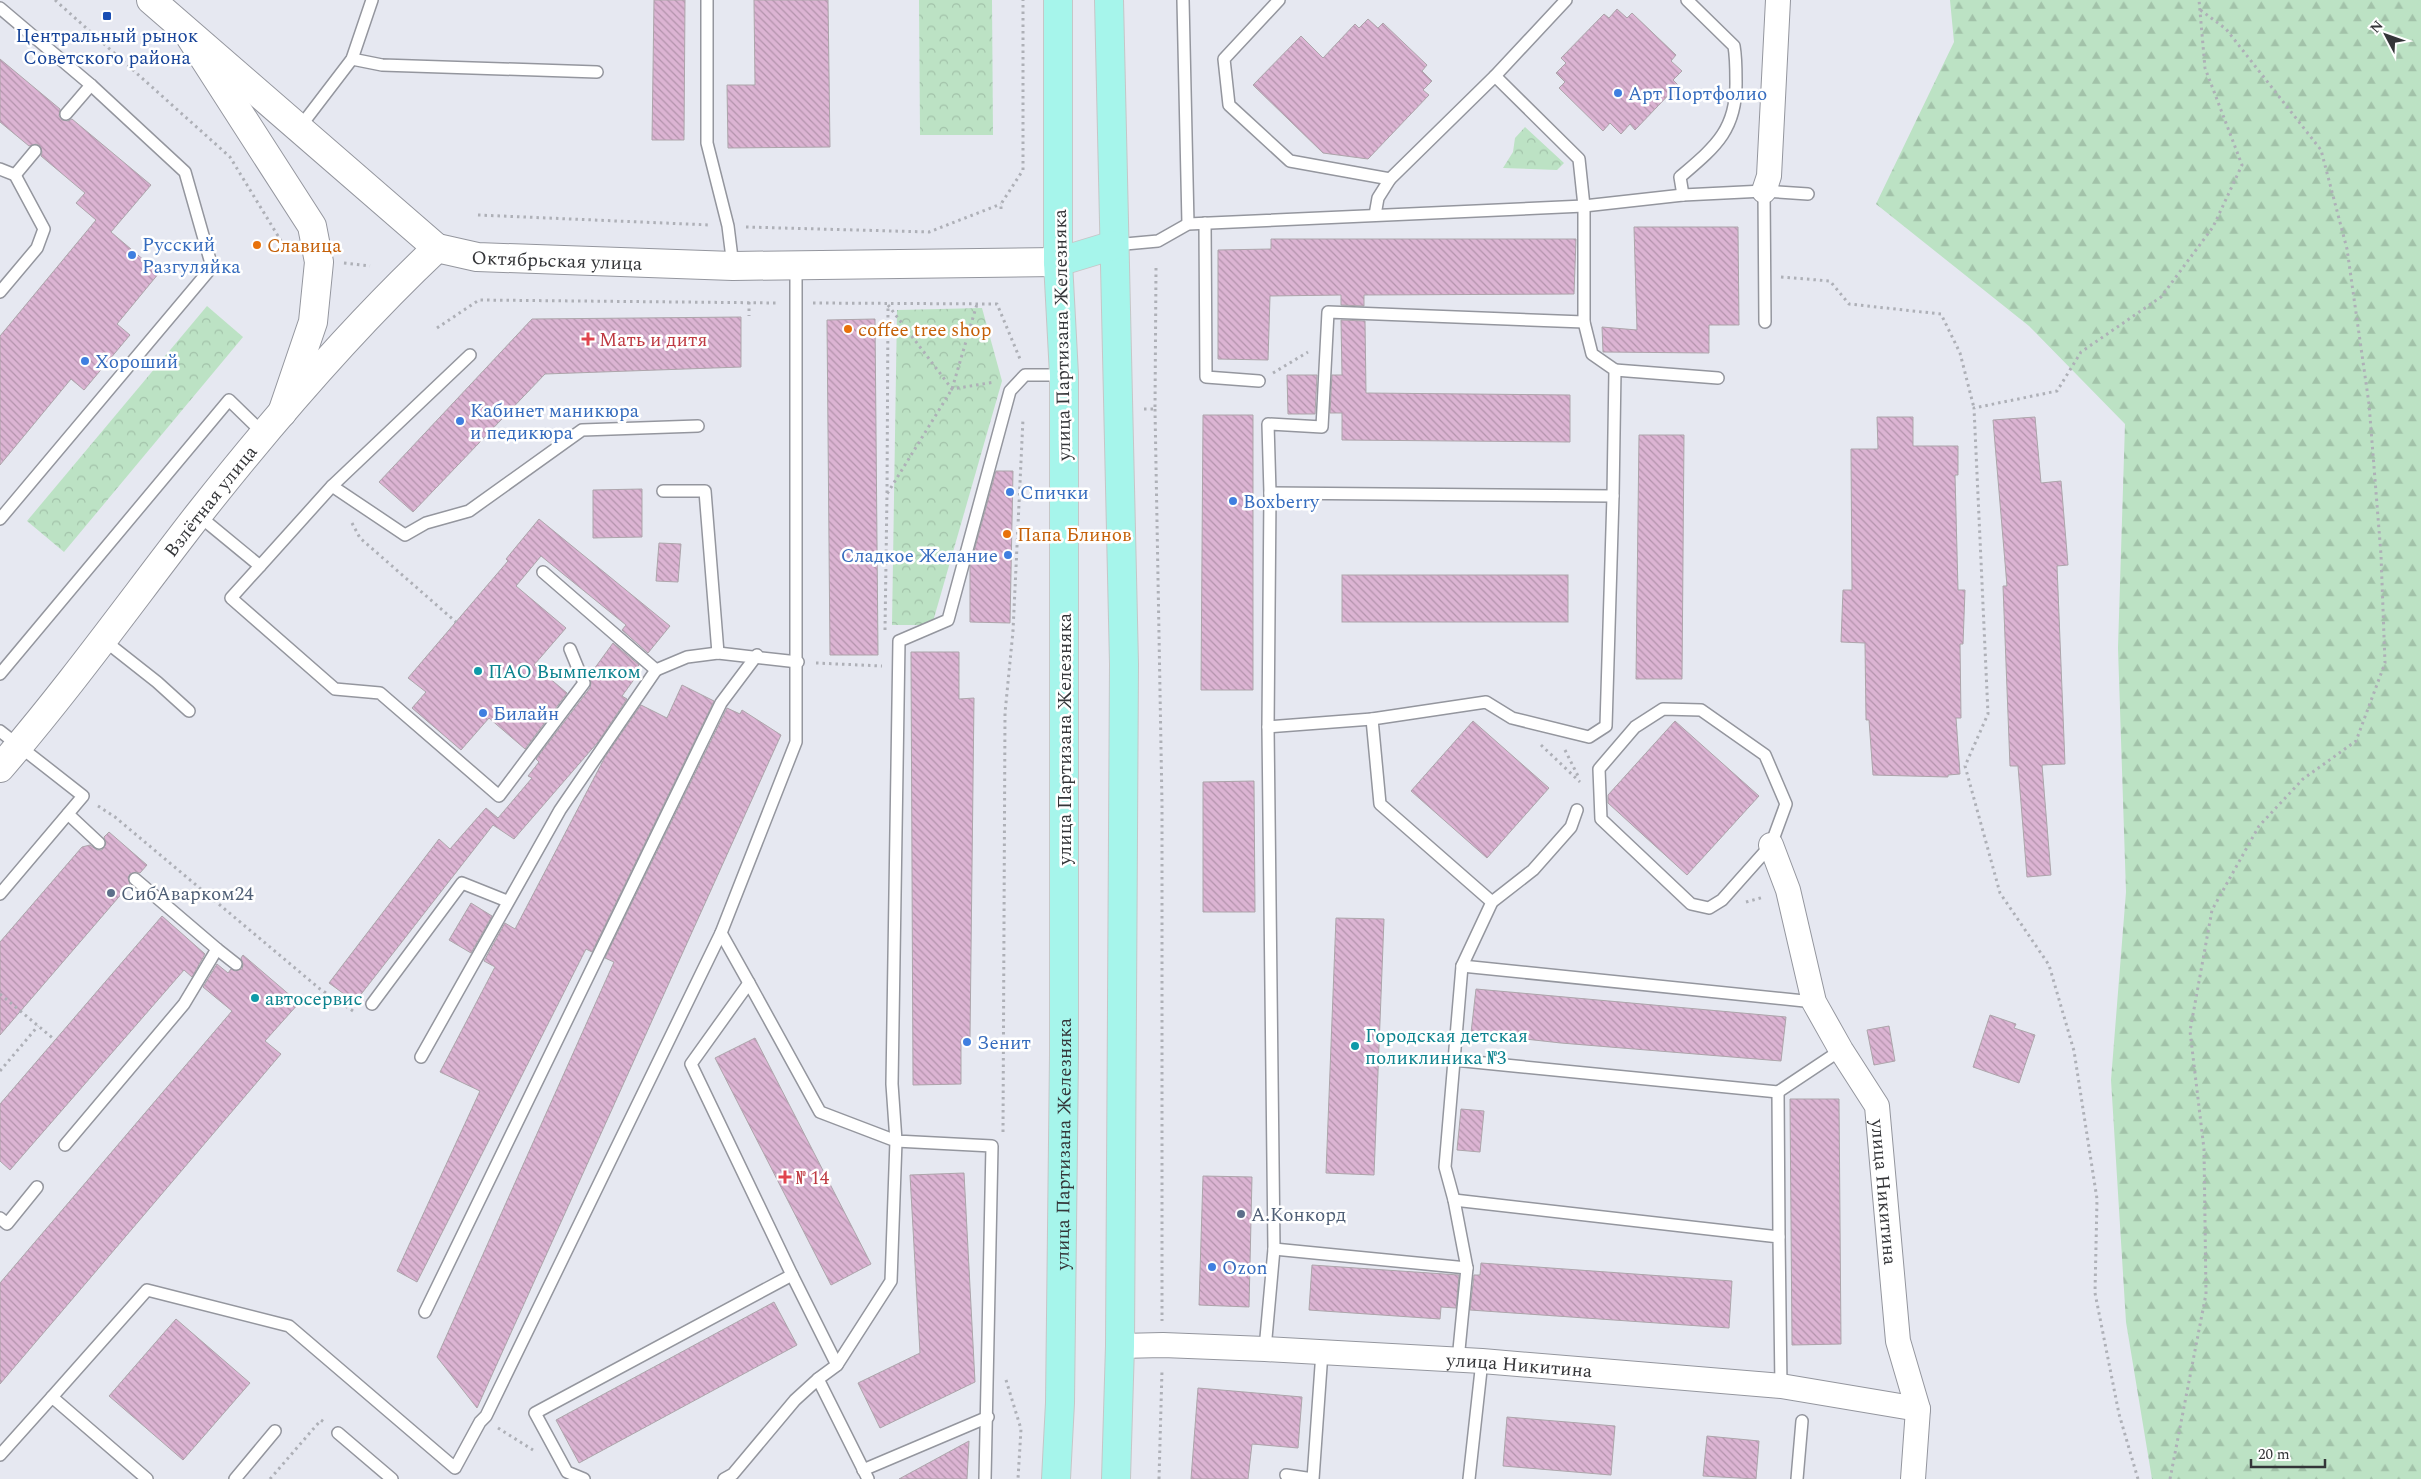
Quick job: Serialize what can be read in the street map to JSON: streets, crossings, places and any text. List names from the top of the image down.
{
  "streets": {
    "main road": ["Октябрьская улица", "улица Партизана Железняка", "Взлётная улица"],
    "street": ["улица Никитина"]
  },
  "crossings": [
    ["Октябрьская улица", "улица Партизана Железняка"],
    ["Октябрьская улица", "Взлётная улица"]
  ],
  "places": {
    "transit": ["Центральный рынок Советского района"],
    "other": [
      "Арт Портфолио",
      "Славица",
      "Русский Разгуляйка",
      "coffee tree shop",
      "Хороший",
      "Кабинет маникюра и педикюра",
      "Спички",
      "Boxberry",
      "Папа Блинов",
      "Сладкое Желание",
      "ПАО Вымпелком",
      "Билайн",
      "СибАварком24",
      "автосервис",
      "Зенит",
      "Городская детская поликлиника №3",
      "А.Конкорд",
      "Ozon"
    ],
    "health": ["Мать и дитя", "№ 14"]
  },
  "scale_bar": "20 m",
  "north": "top left"
}
